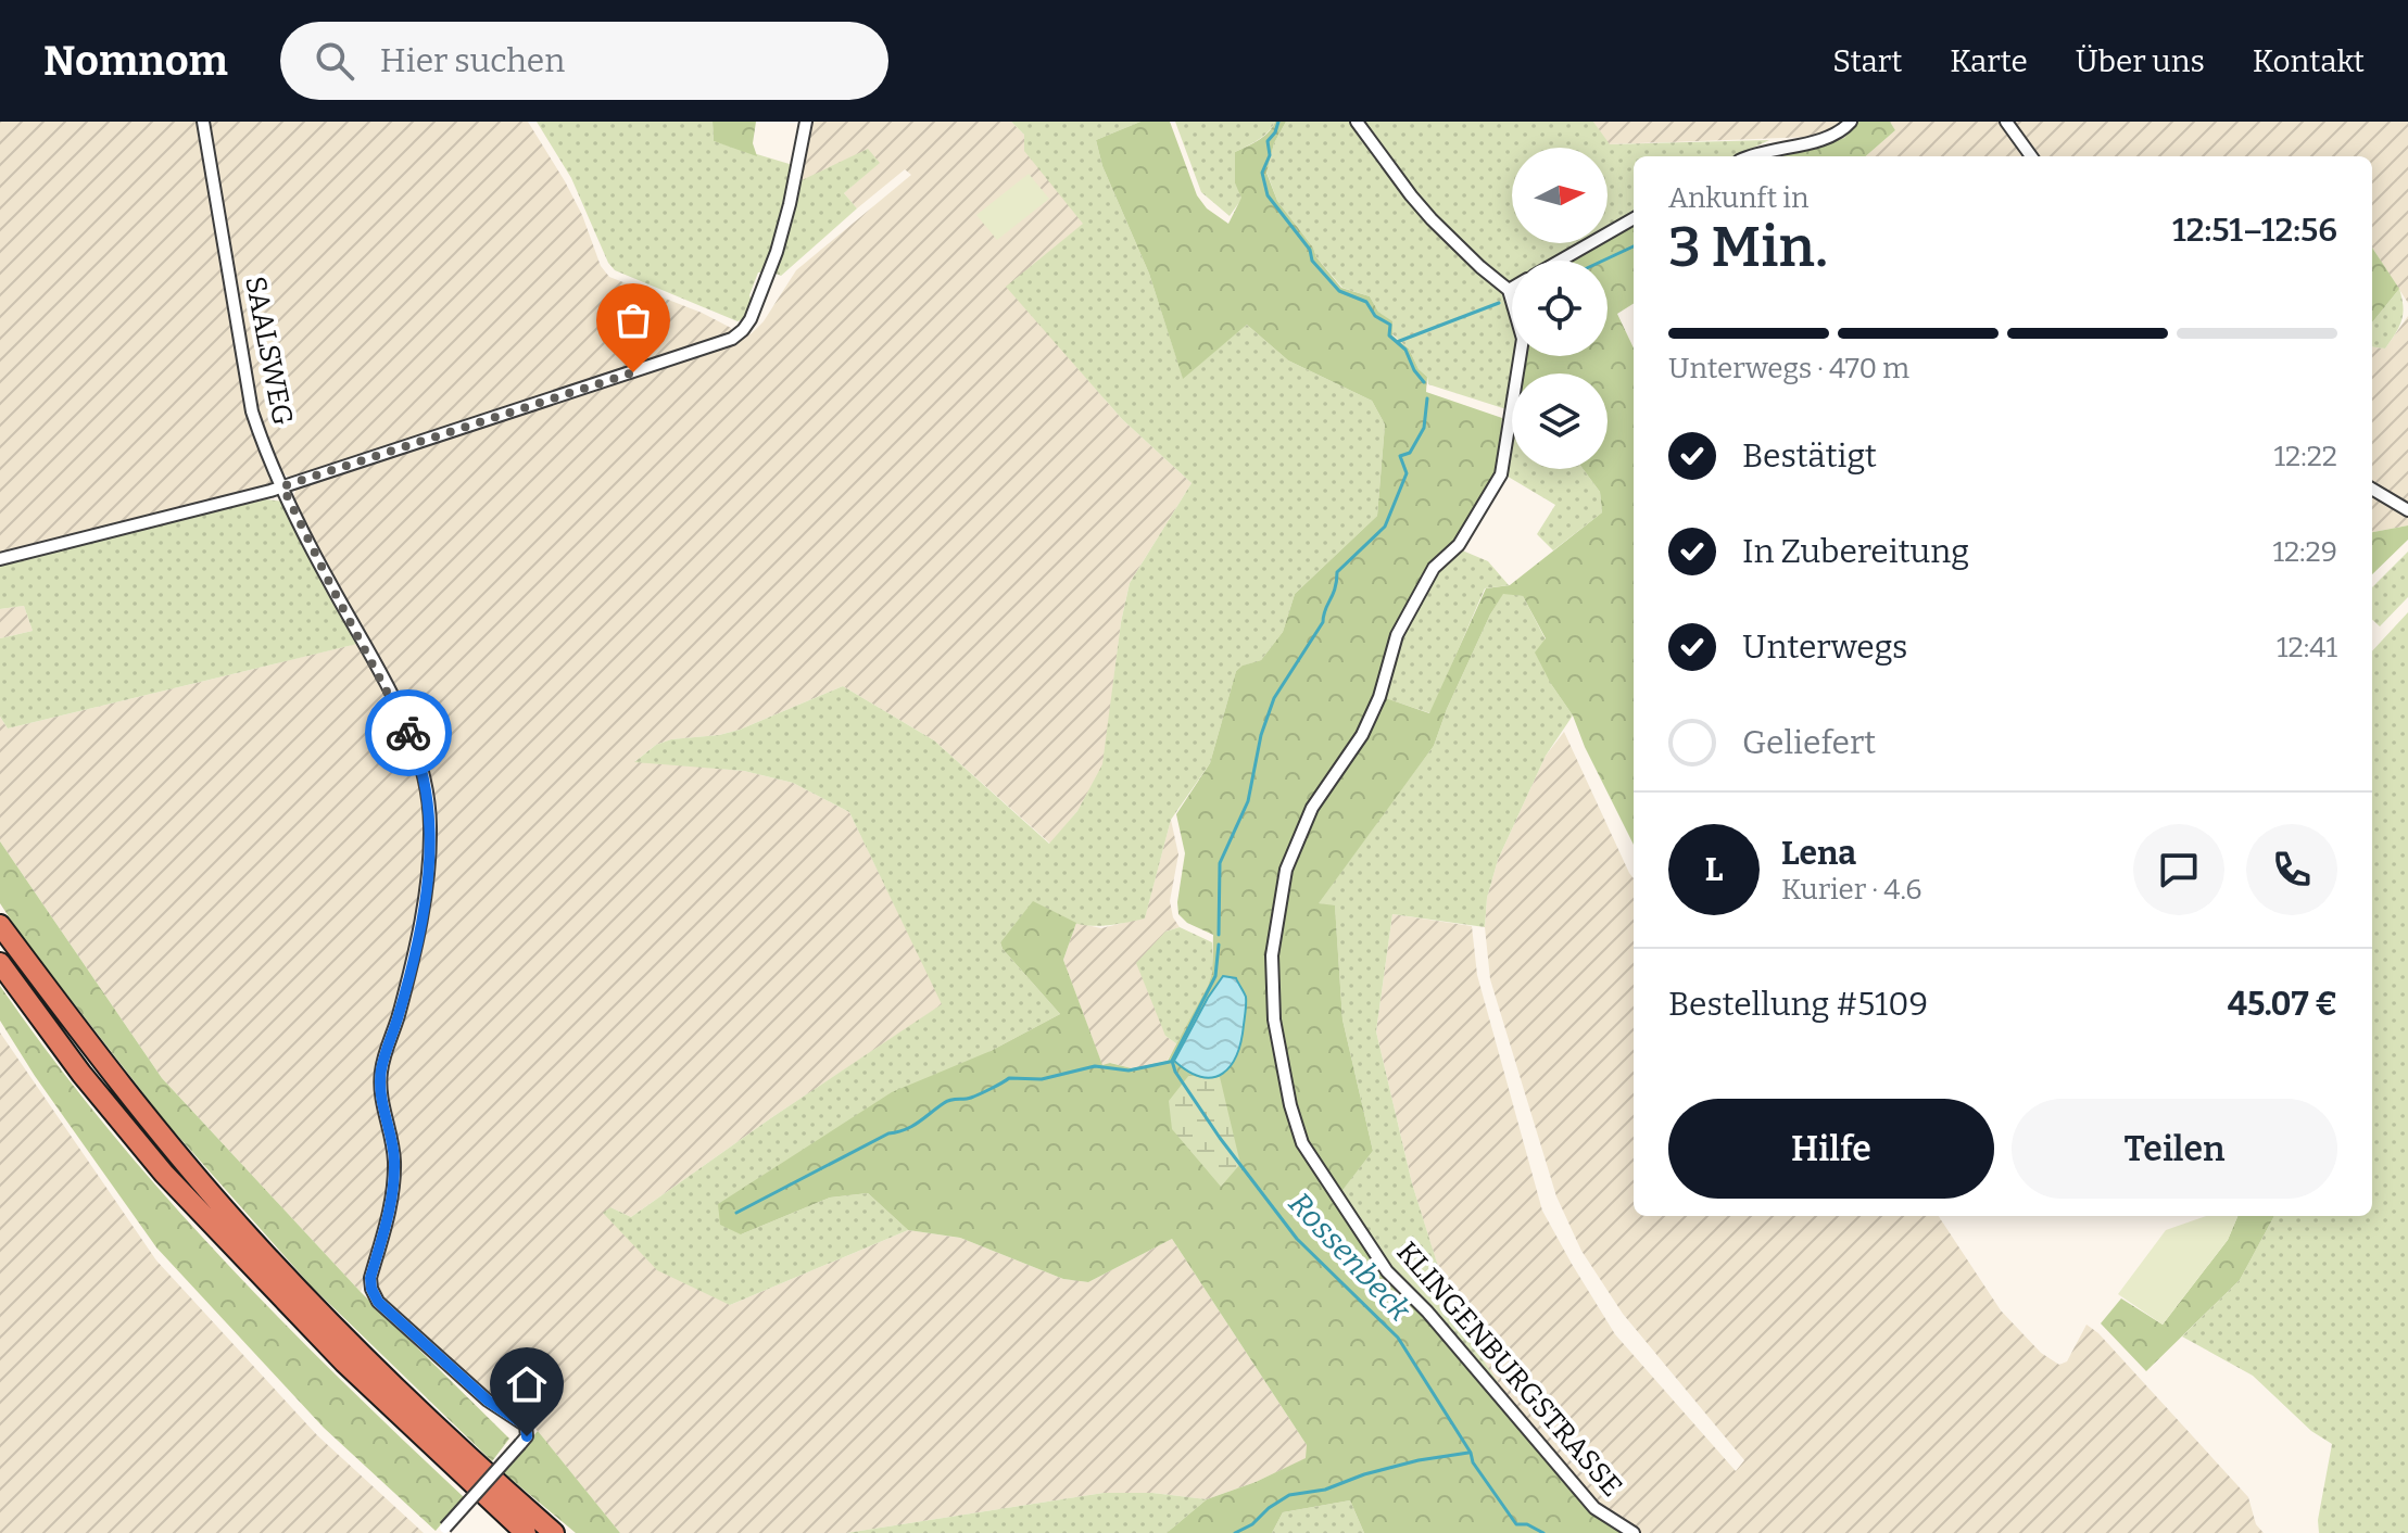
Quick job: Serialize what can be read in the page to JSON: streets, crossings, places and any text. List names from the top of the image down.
{
  "streets": {
    "street": ["SAALSWEG", "KLINGENBURGSTRASSE"]
  },
  "water": ["Rossenbeck"],
  "north": "right",
  "page": {
    "header": "Nomnom",
    "search": "Hier suchen",
    "nav": [
      "Start",
      "Karte",
      "Über uns",
      "Kontakt"
    ],
    "heading": ["3 Min.", "Ankunft in", "12:51–12:56"],
    "panel": [
      "Lena",
      "Kurier · 4.6",
      "Bestellung #5109",
      "45.07 €"
    ],
    "bar": "Unterwegs · 470 m",
    "list": [
      ["Bestätigt", "12:22"],
      ["In Zubereitung", "12:29"],
      ["Unterwegs", "12:41"],
      "Geliefert"
    ],
    "round": "L",
    "buttons": ["Hilfe", "Teilen"]
  }
}
